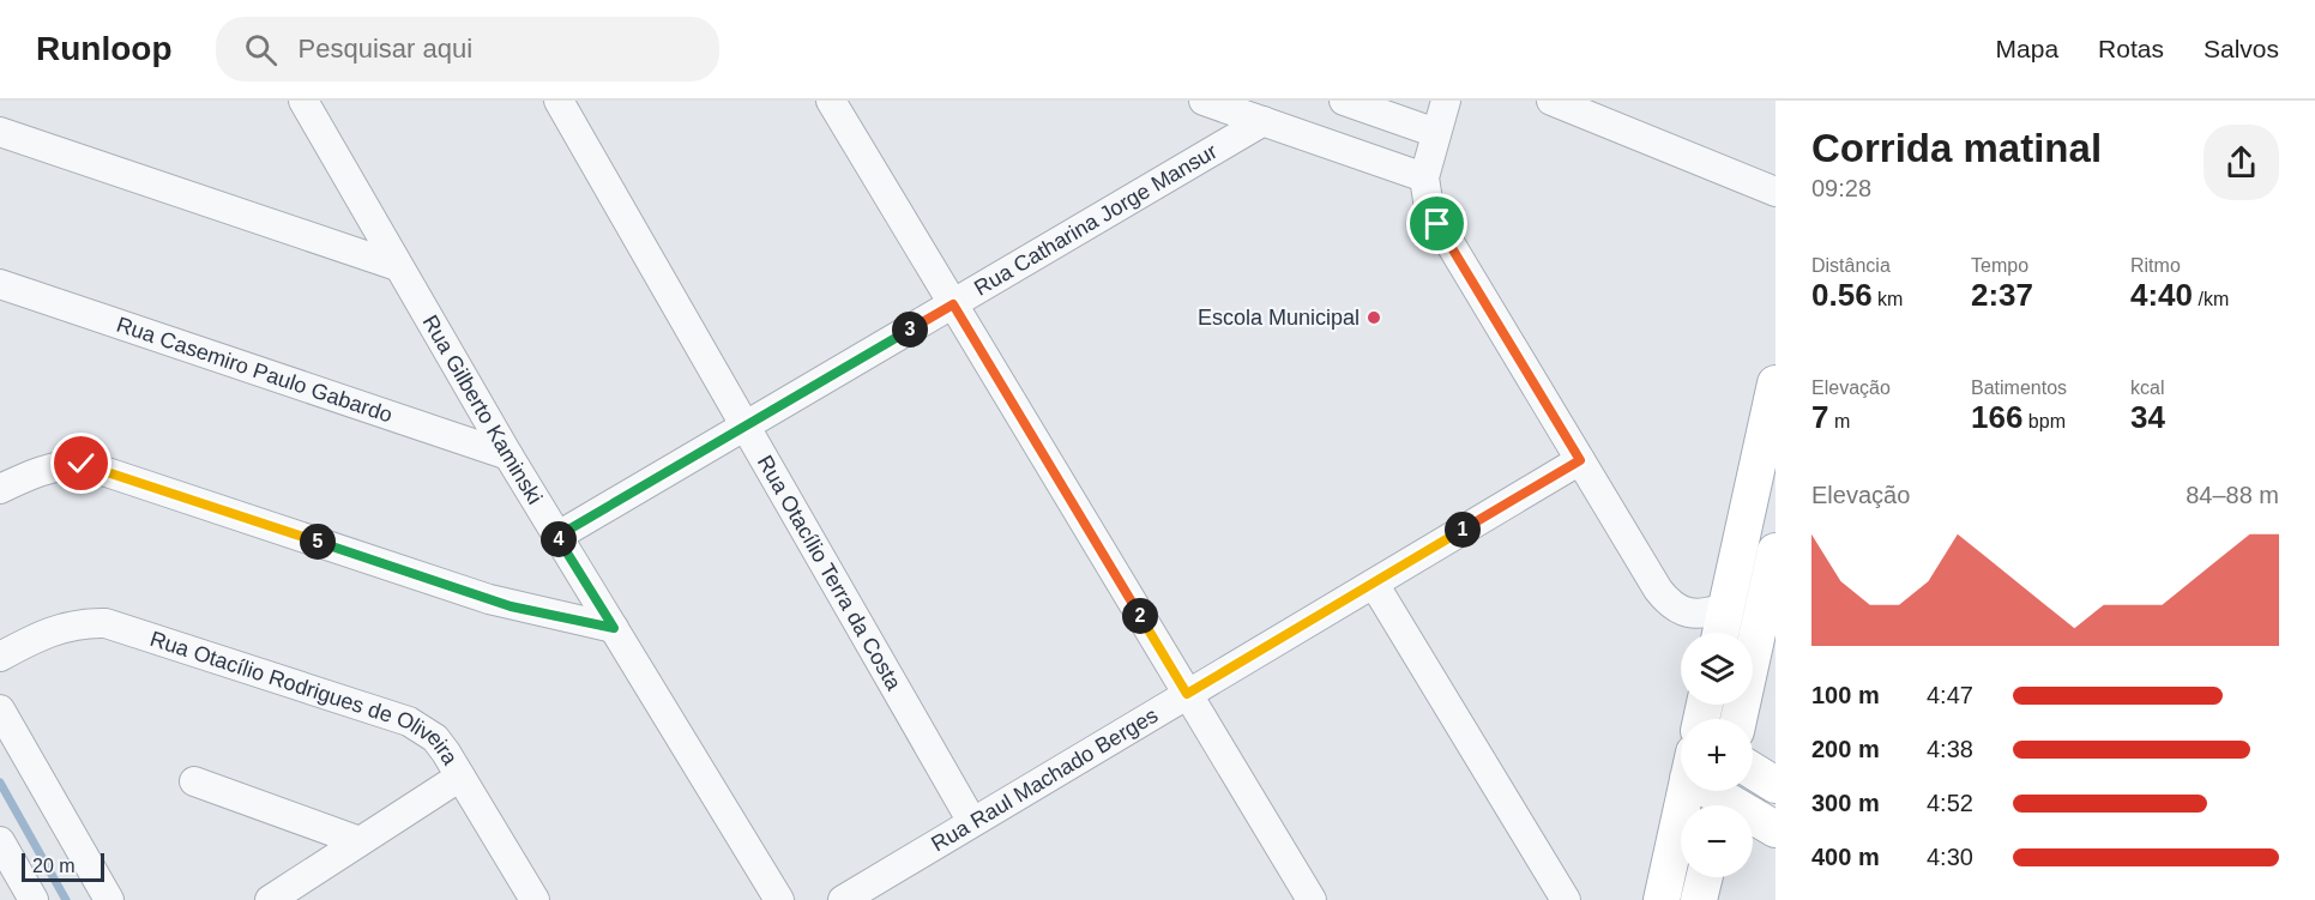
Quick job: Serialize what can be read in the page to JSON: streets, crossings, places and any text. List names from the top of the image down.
{
  "streets": {
    "street": [
      "Rua Catharina Jorge Mansur",
      "Rua Casemiro Paulo Gabardo",
      "Rua Gilberto Kaminski",
      "Rua Otacílio Terra da Costa",
      "Rua Otacílio Rodrigues de Oliveira",
      "Rua Raul Machado Berges"
    ]
  },
  "crossings": [
    ["Rua Catharina Jorge Mansur", "Rua Gilberto Kaminski"],
    ["Rua Catharina Jorge Mansur", "Rua Otacílio Terra da Costa"],
    ["Rua Casemiro Paulo Gabardo", "Rua Gilberto Kaminski"],
    ["Rua Otacílio Terra da Costa", "Rua Raul Machado Berges"]
  ],
  "places": ["Escola Municipal"],
  "scale_bar": "20 m",
  "page": {
    "header": "Runloop",
    "search": "Pesquisar aqui",
    "nav": ["Mapa", "Rotas", "Salvos"],
    "heading": ["Corrida matinal", "09:28"],
    "stats": [
      ["Distância", "0.56 km"],
      ["Tempo", "2:37"],
      ["Ritmo", "4:40 /km"],
      ["Elevação", "7 m"],
      ["Batimentos", "166 bpm"],
      ["kcal", "34"]
    ],
    "pins": [
      "3",
      "1",
      "4",
      "5",
      "2"
    ],
    "chart": ["Elevação", "84–88 m"],
    "map_buttons": ["+", "−"],
    "list": [
      {
        "name": "100 m",
        "note": "4:47"
      },
      {
        "name": "200 m",
        "note": "4:38"
      },
      {
        "name": "300 m",
        "note": "4:52"
      },
      {
        "name": "400 m",
        "note": "4:30"
      }
    ],
    "scale": "20 m"
  }
}
